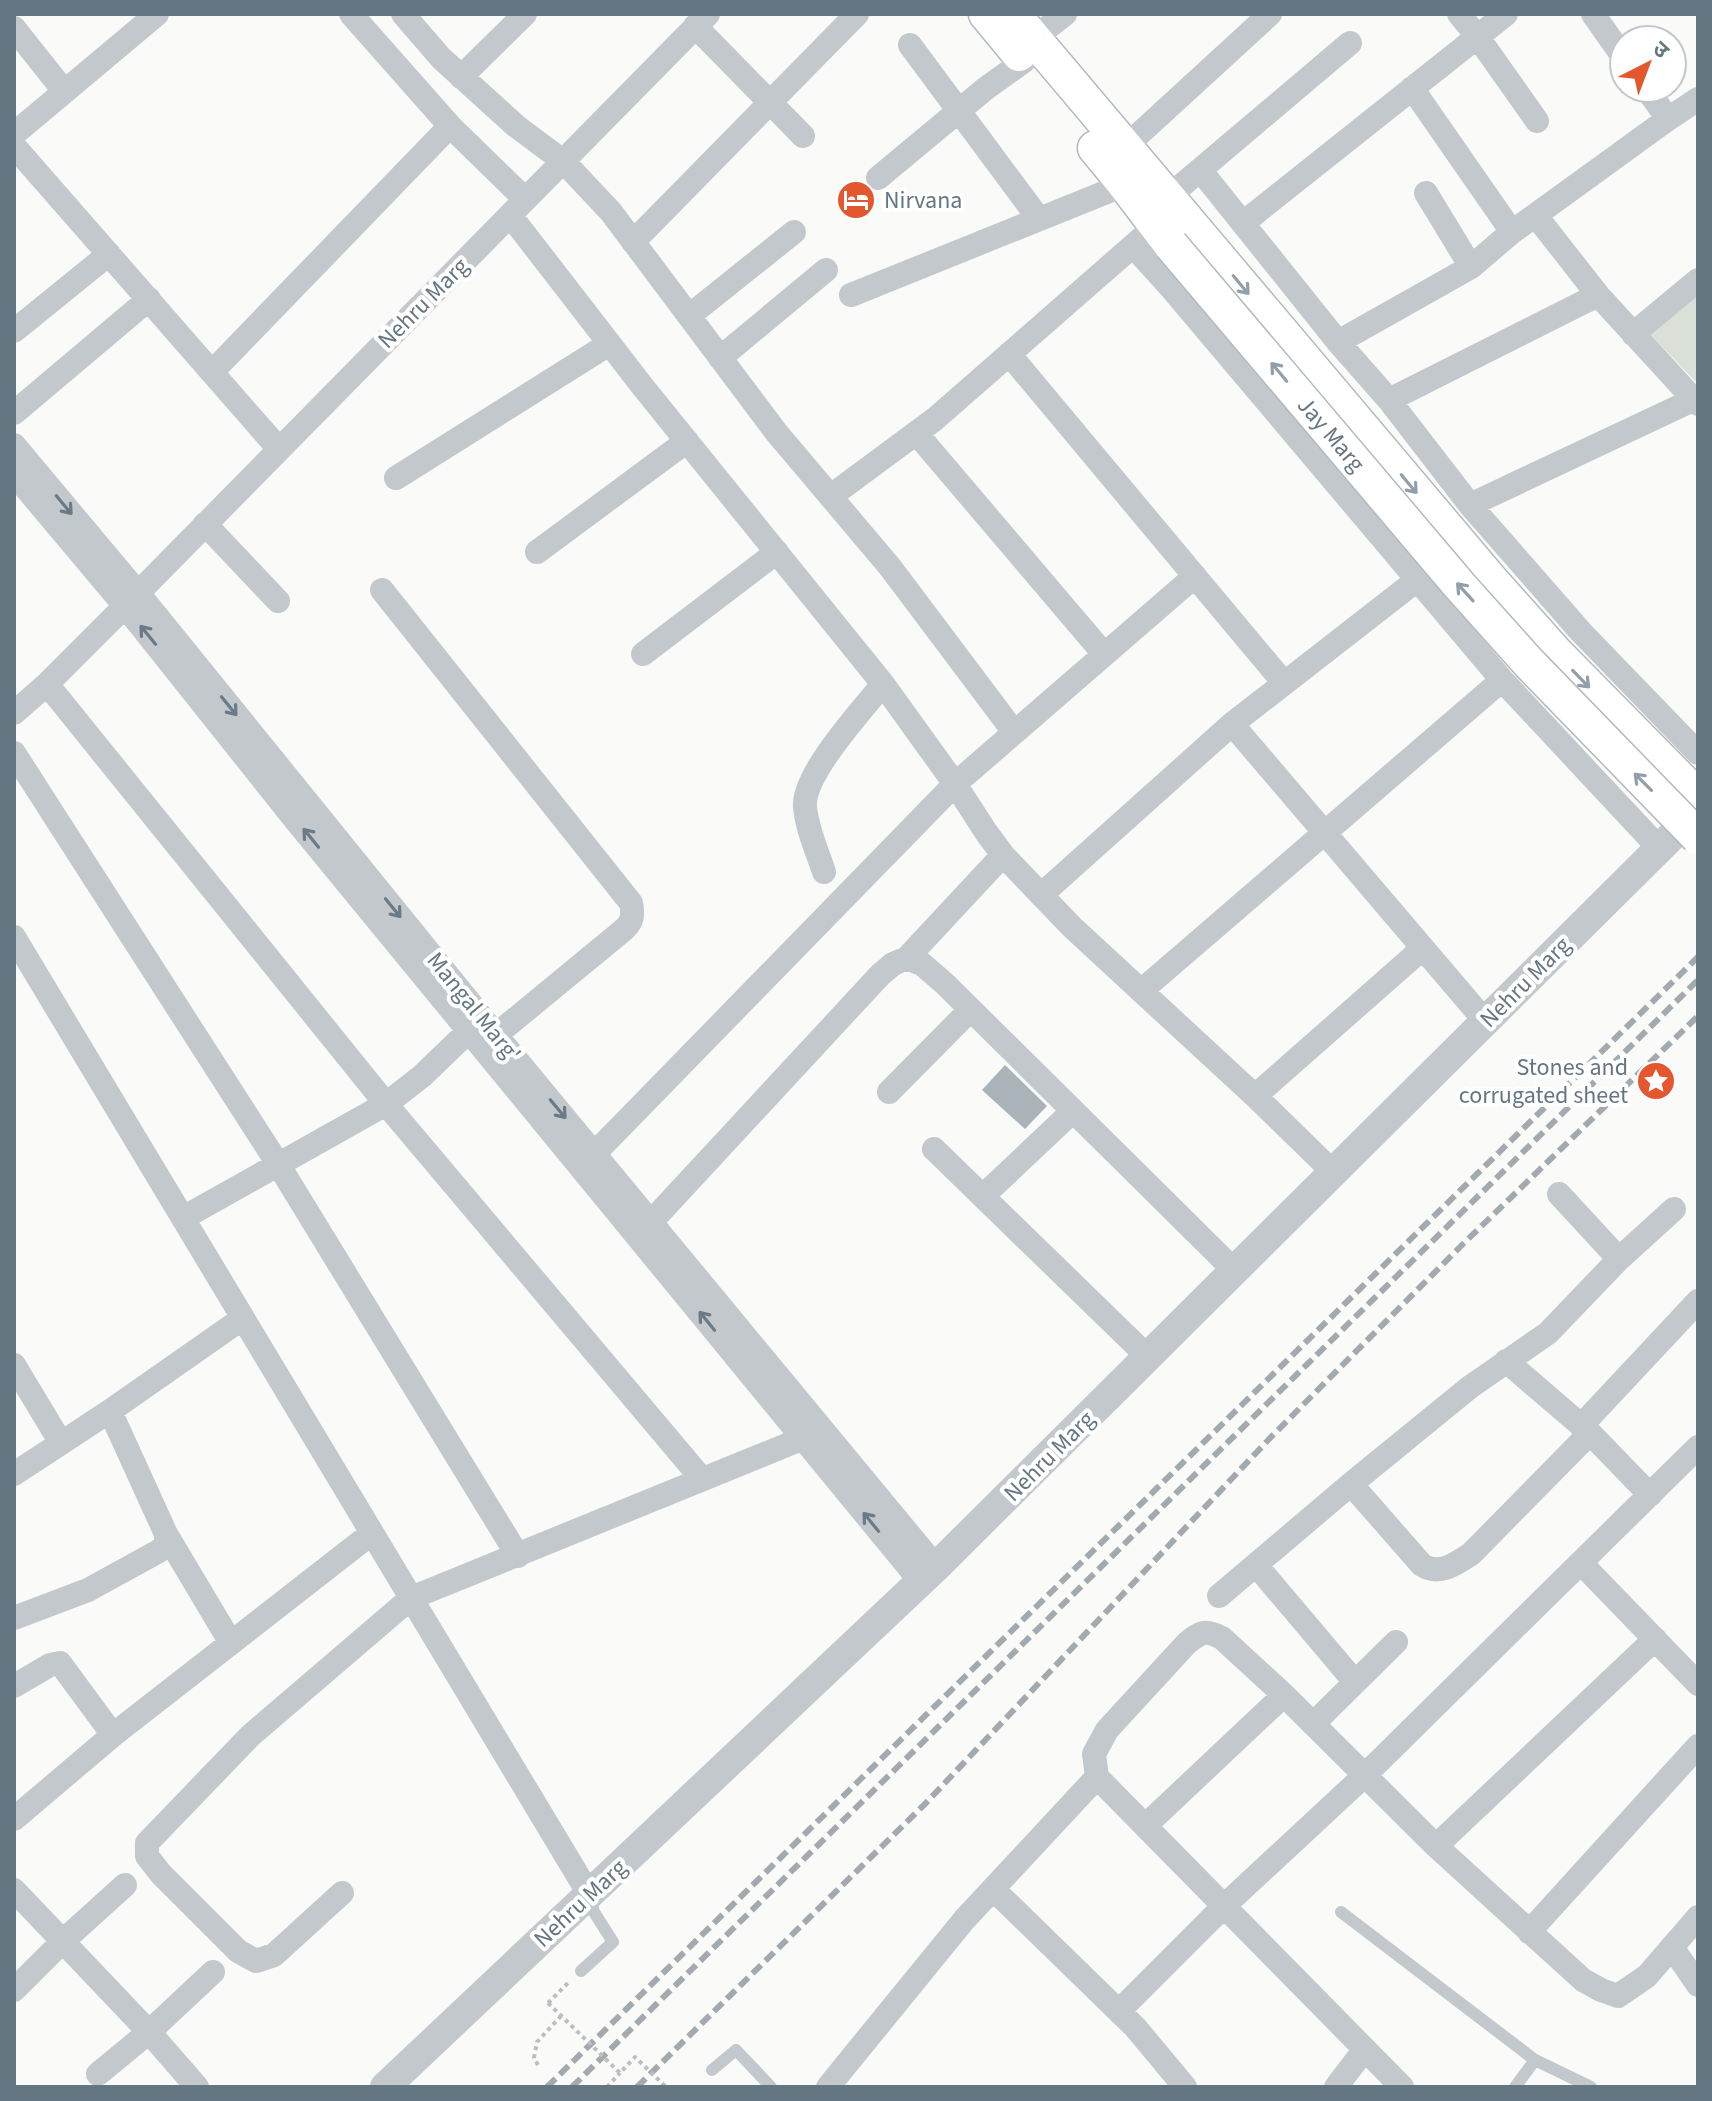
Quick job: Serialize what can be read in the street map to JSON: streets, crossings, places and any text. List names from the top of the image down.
{
  "streets": {
    "main road": ["Jay Marg"],
    "street": ["Nehru Marg", "Mangal Marg'"]
  },
  "crossings": [
    ["Nehru Marg", "Mangal Marg'"]
  ],
  "places": {
    "hotel": ["Nirvana"],
    "place": ["Stones and corrugated sheet"]
  },
  "north": "top right"
}
